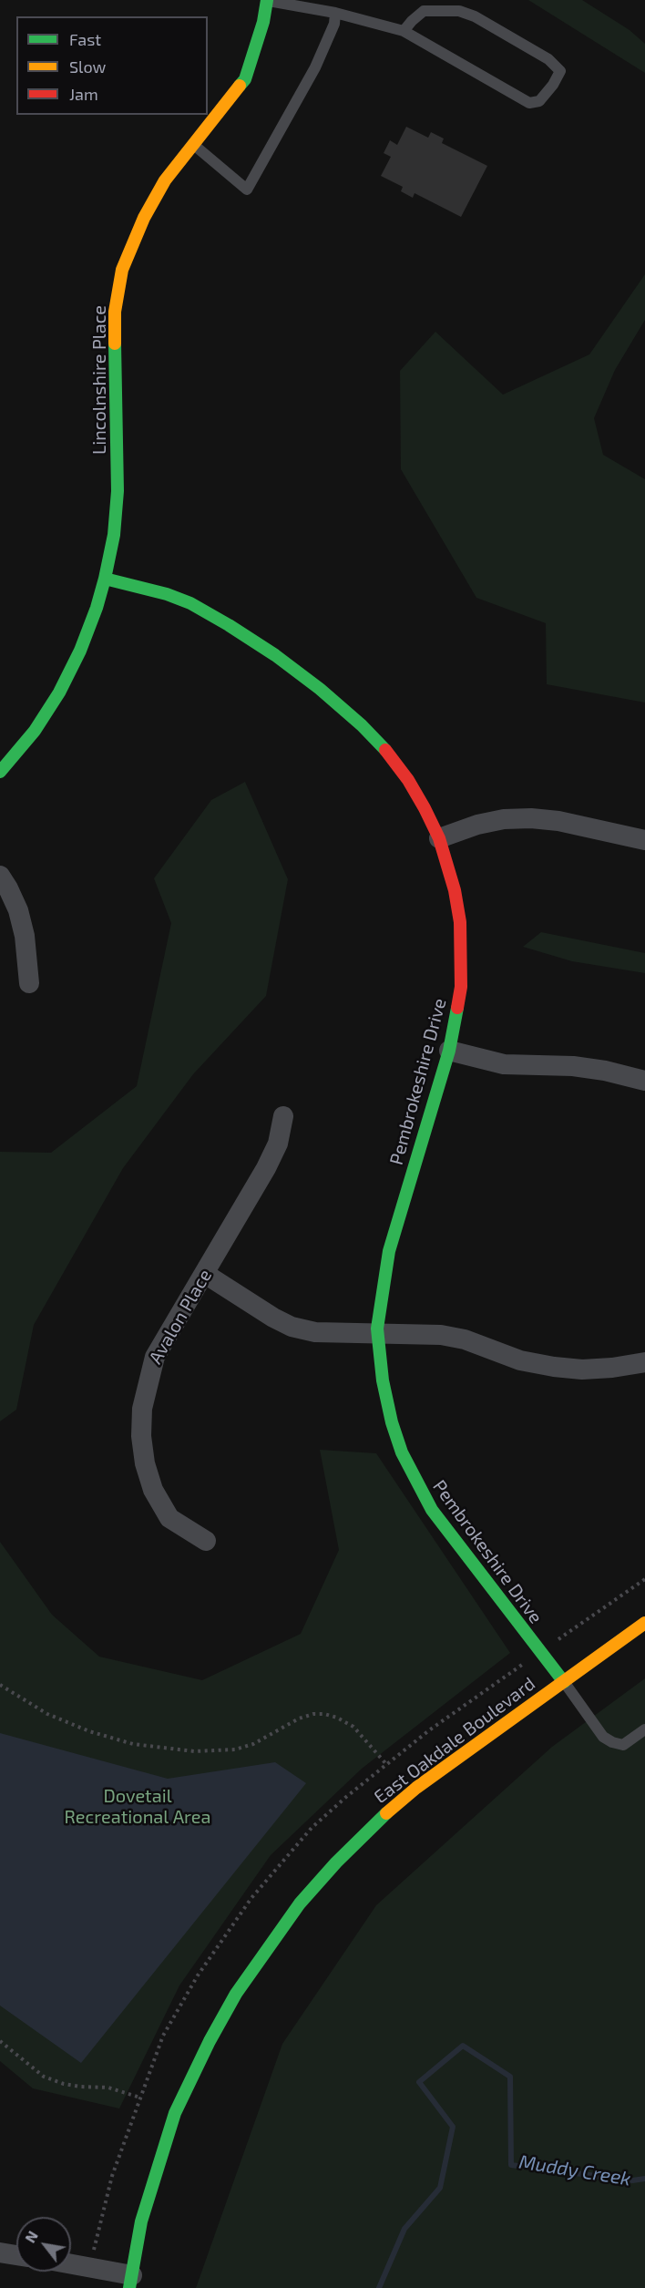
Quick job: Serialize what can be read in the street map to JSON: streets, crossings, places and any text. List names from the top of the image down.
{
  "streets": {
    "street": [
      "Lincolnshire Place",
      "Pembrokeshire Drive",
      "Avalon Place",
      "East Oakdale Boulevard"
    ]
  },
  "crossings": [
    ["Lincolnshire Place", "Pembrokeshire Drive"],
    ["Pembrokeshire Drive", "East Oakdale Boulevard"]
  ],
  "water": ["Muddy Creek"],
  "parks": ["Dovetail Recreational Area"],
  "legend": ["Fast", "Slow", "Jam"],
  "north": "top left"
}
